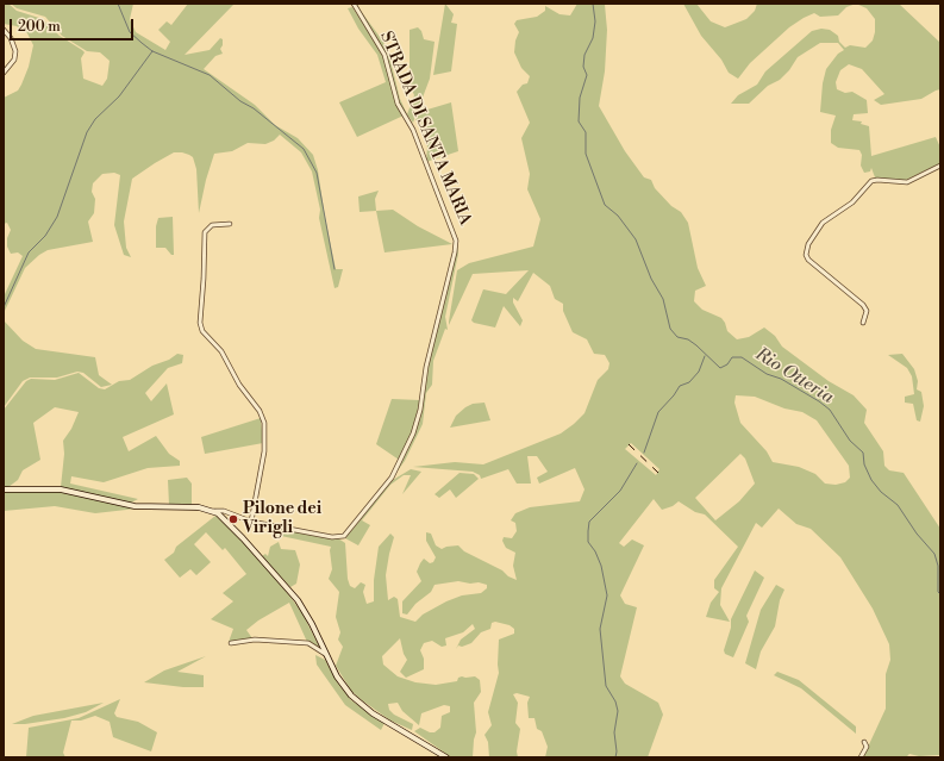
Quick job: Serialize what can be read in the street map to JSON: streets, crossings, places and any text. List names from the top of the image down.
{
  "streets": {
    "street": ["STRADA DI SANTA MARIA"]
  },
  "water": ["Rio Otteria"],
  "places": ["Pilone dei Virigli"],
  "scale_bar": "200 m"
}
